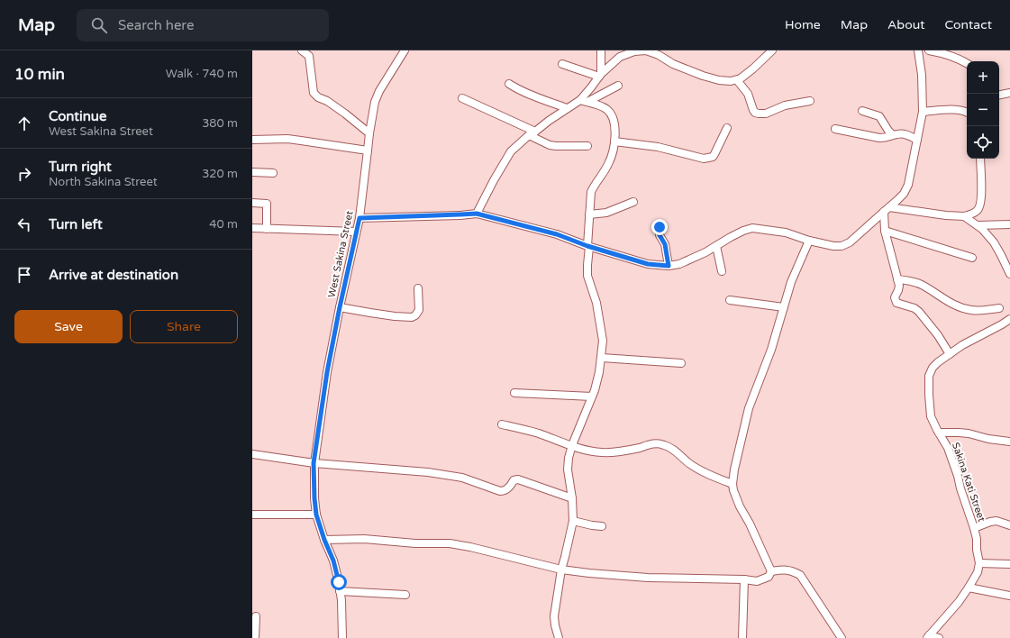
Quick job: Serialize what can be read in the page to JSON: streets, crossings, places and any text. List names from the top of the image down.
{
  "streets": {
    "street": ["West Sakina Street", "Sakina Kati Street"]
  },
  "page": {
    "header": "Map",
    "search": "Search here",
    "nav": [
      "Home",
      "Map",
      "About",
      "Contact"
    ],
    "heading": ["10 min", "Walk · 740 m"],
    "map_buttons": ["+", "−"],
    "list": [
      ["Continue", "West Sakina Street", "380 m"],
      ["Turn right", "North Sakina Street", "320 m"],
      ["Turn left", "40 m"],
      "Arrive at destination"
    ],
    "buttons": ["Save", "Share"]
  }
}
